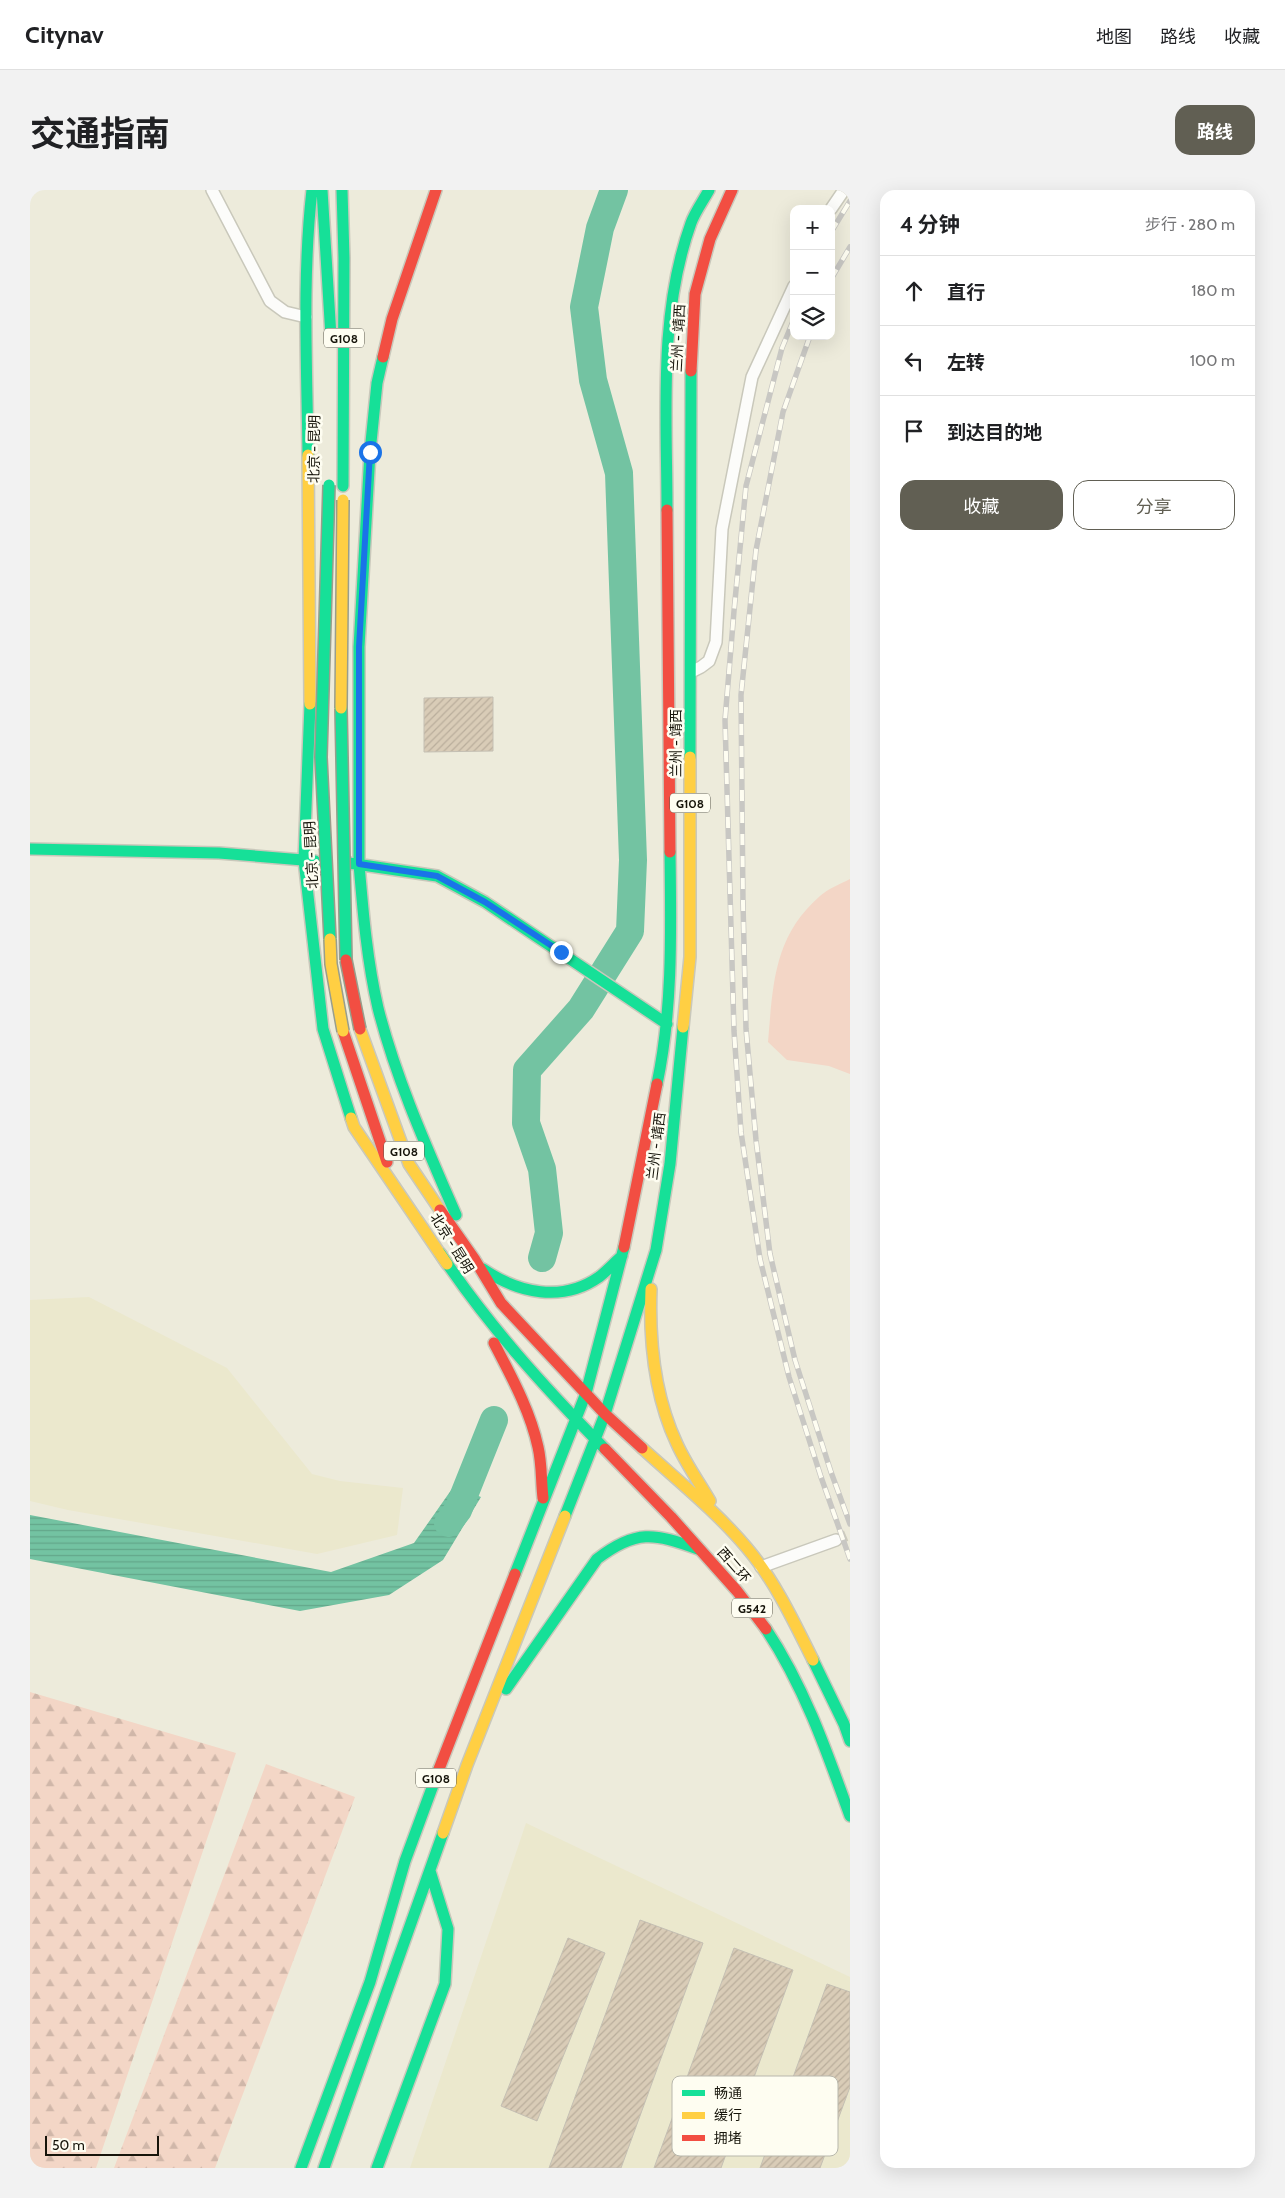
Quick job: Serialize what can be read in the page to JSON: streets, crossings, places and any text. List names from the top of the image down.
{
  "streets": {
    "main road": [
      "G108",
      "兰州 - 靖西",
      "北京 - 昆明",
      "西二环",
      "G542"
    ]
  },
  "crossings": [
    ["G108", "兰州 - 靖西"],
    ["G108", "北京 - 昆明"],
    ["G108", "西二环"],
    ["兰州 - 靖西", "北京 - 昆明"],
    ["兰州 - 靖西", "西二环"],
    ["北京 - 昆明", "西二环"]
  ],
  "legend": ["畅通", "缓行", "拥堵"],
  "scale_bar": "50 m",
  "page": {
    "header": "Citynav",
    "nav": ["地图", "路线", "收藏"],
    "title": "交通指南",
    "buttons": [
      "路线",
      ["收藏", "分享"]
    ],
    "heading": ["4 分钟", "步行 · 280 m"],
    "map_buttons": ["+", "−"],
    "list": [
      ["直行", "180 m"],
      ["左转", "100 m"],
      "到达目的地"
    ],
    "scale": "50 m"
  }
}
